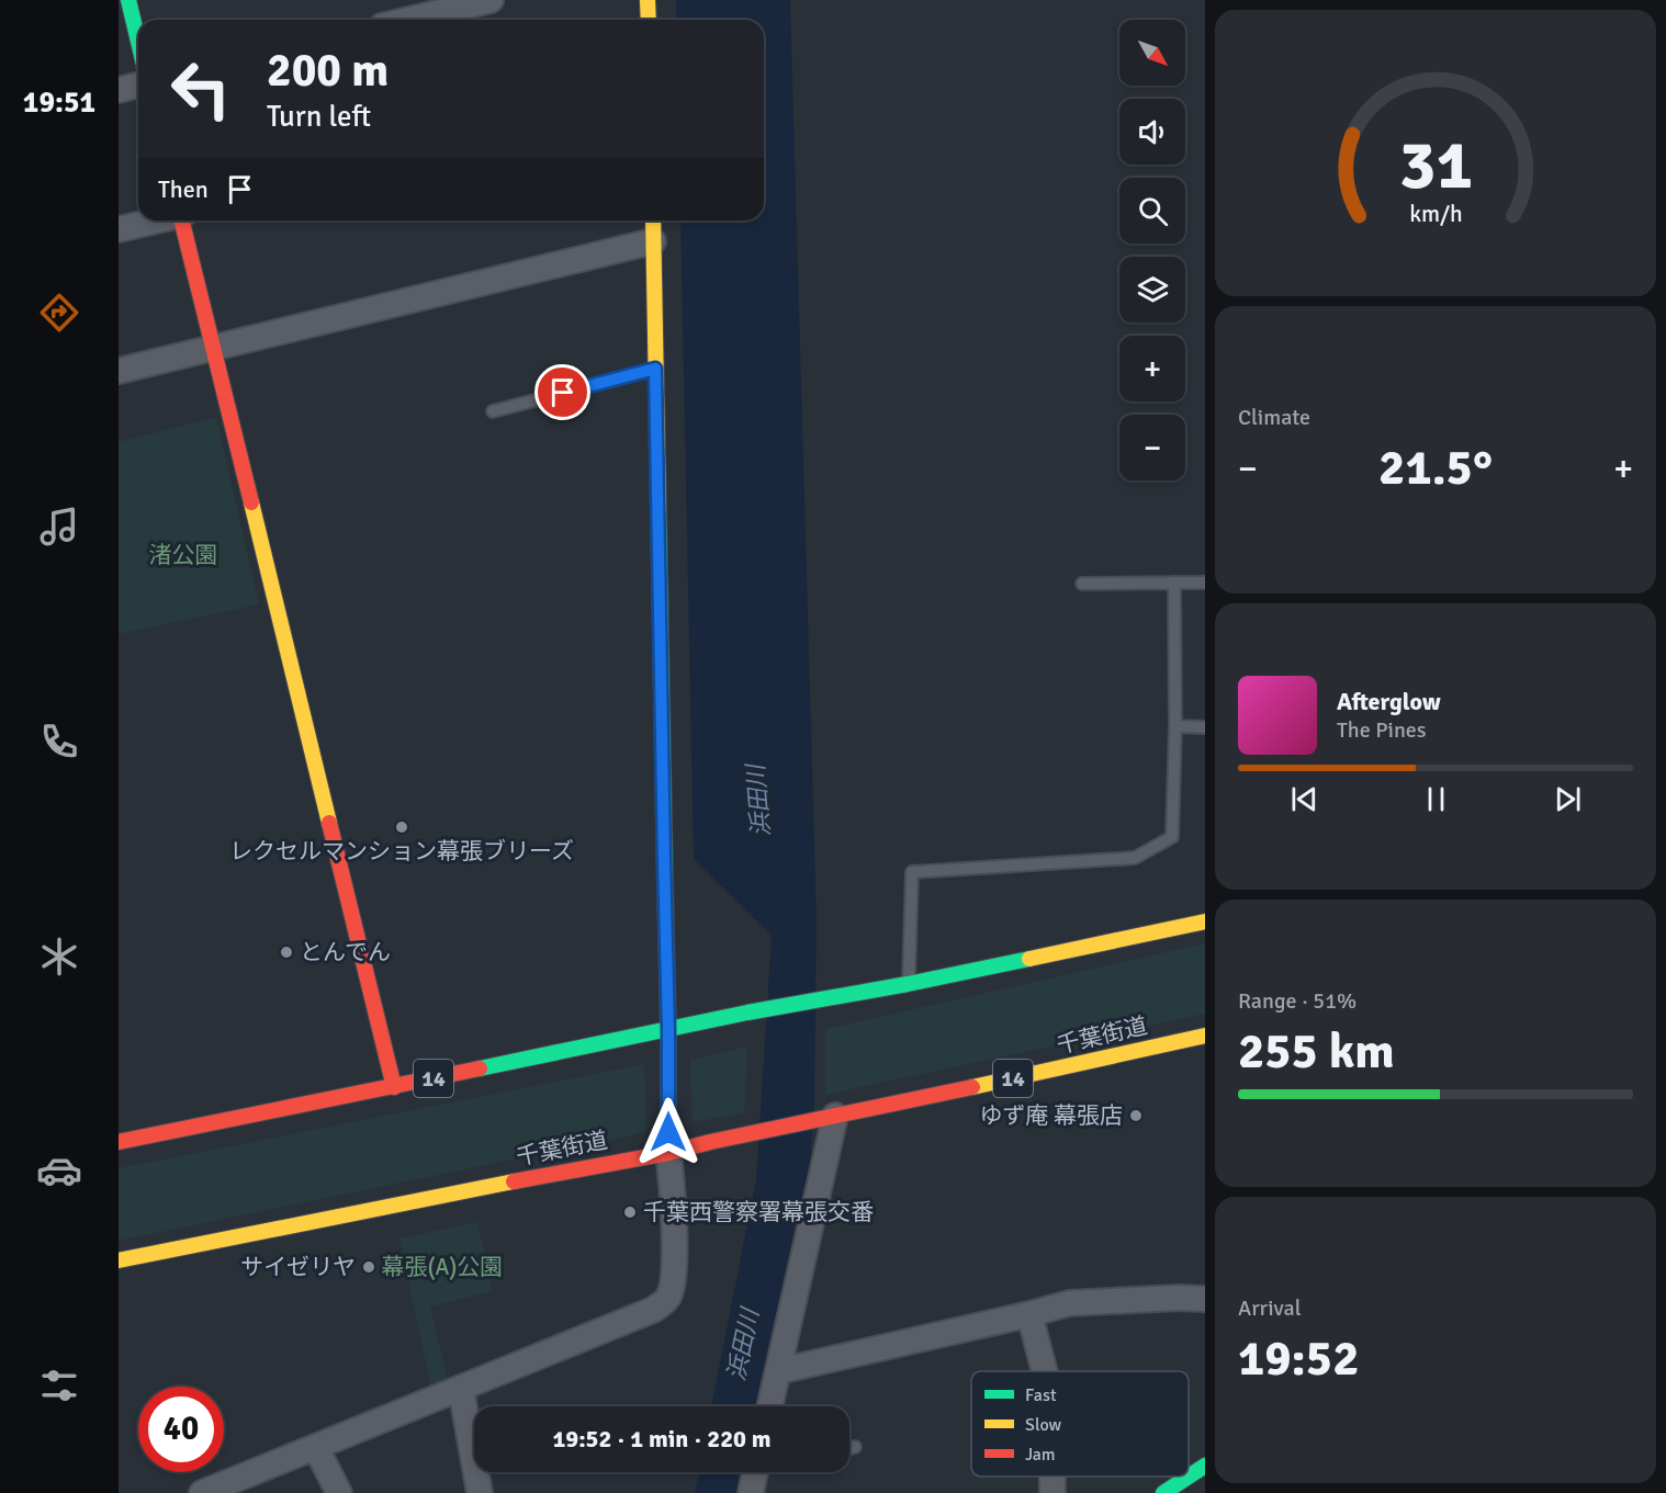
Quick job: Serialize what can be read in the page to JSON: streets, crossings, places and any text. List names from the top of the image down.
{
  "streets": {
    "main road": ["千葉街道", "14"]
  },
  "water": ["浜田川"],
  "parks": ["渚公園", "幕張(A)公園"],
  "places": [
    "レクセルマンション幕張ブリーズ",
    "とんでん",
    "ゆず庵 幕張店",
    "千葉西警察署幕張交番",
    "サイゼリヤ"
  ],
  "legend": ["Fast", "Slow", "Jam"],
  "north": "bottom right",
  "page": {
    "tabs": "19:51",
    "map_buttons": ["+", "−"],
    "turn": ["200 m", "Turn left"],
    "then": "Then",
    "tile": [
      "Climate",
      ["Range · 51%", "255 km"],
      ["Arrival", "19:52"]
    ],
    "heat": ["−", "21.5°", "+"],
    "song": ["Afterglow", "The Pines"],
    "limit": "40",
    "trip": "19:52 · 1 min · 220 m",
    "gauge": ["31", "km/h"]
  }
}
